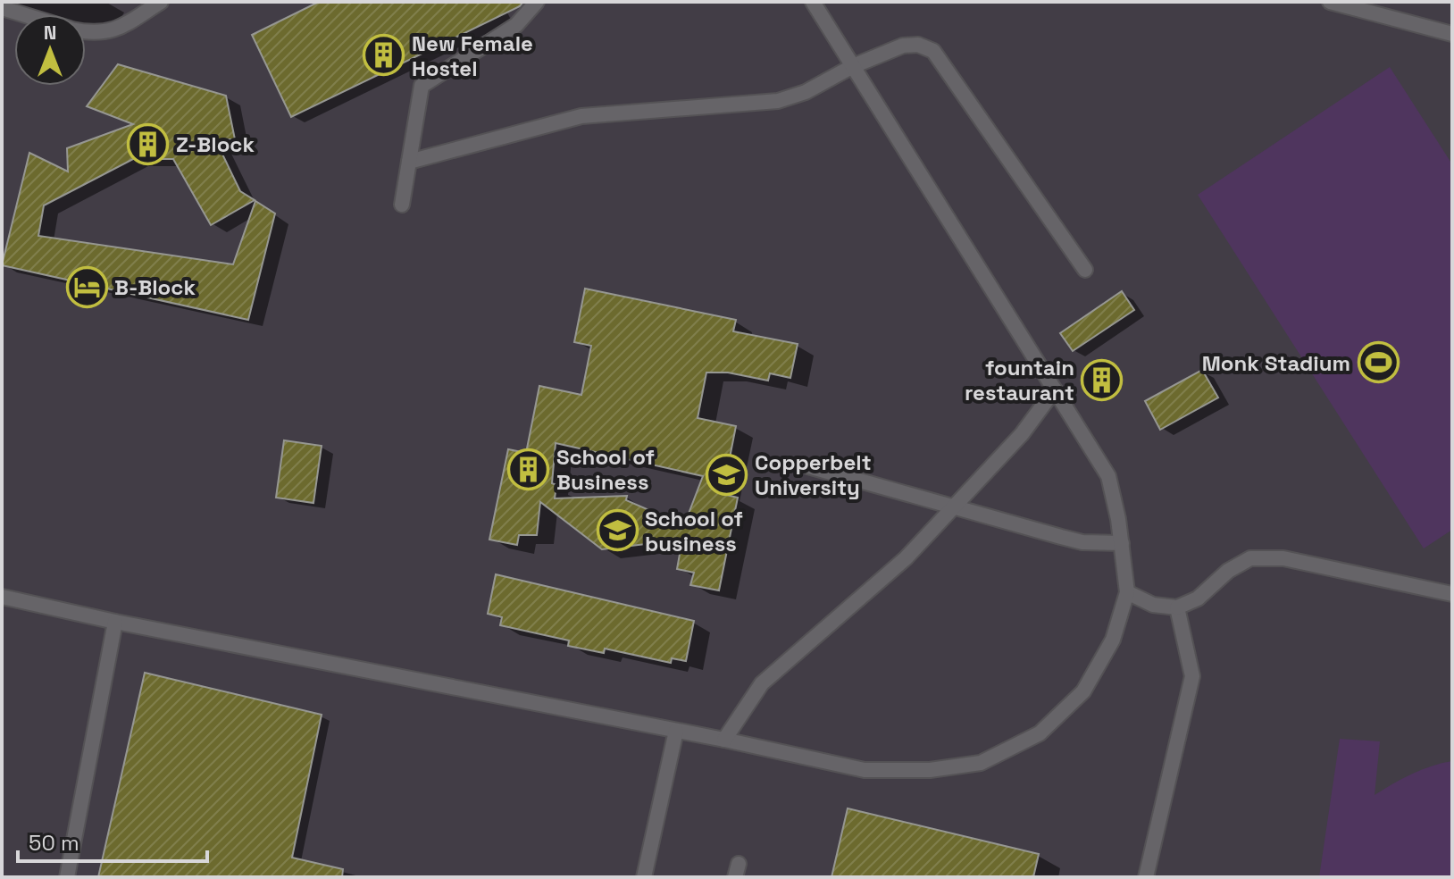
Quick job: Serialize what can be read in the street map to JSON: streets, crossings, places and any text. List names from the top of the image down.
{
  "places": {
    "building": [
      "New Female Hostel",
      "Z-Block",
      "fountain restaurant",
      "School of Business"
    ],
    "hotel": ["B-Block"],
    "sports": ["Monk Stadium"],
    "school or university": ["Copperbelt University", "School of business"]
  },
  "scale_bar": "50 m",
  "north": "top"
}
